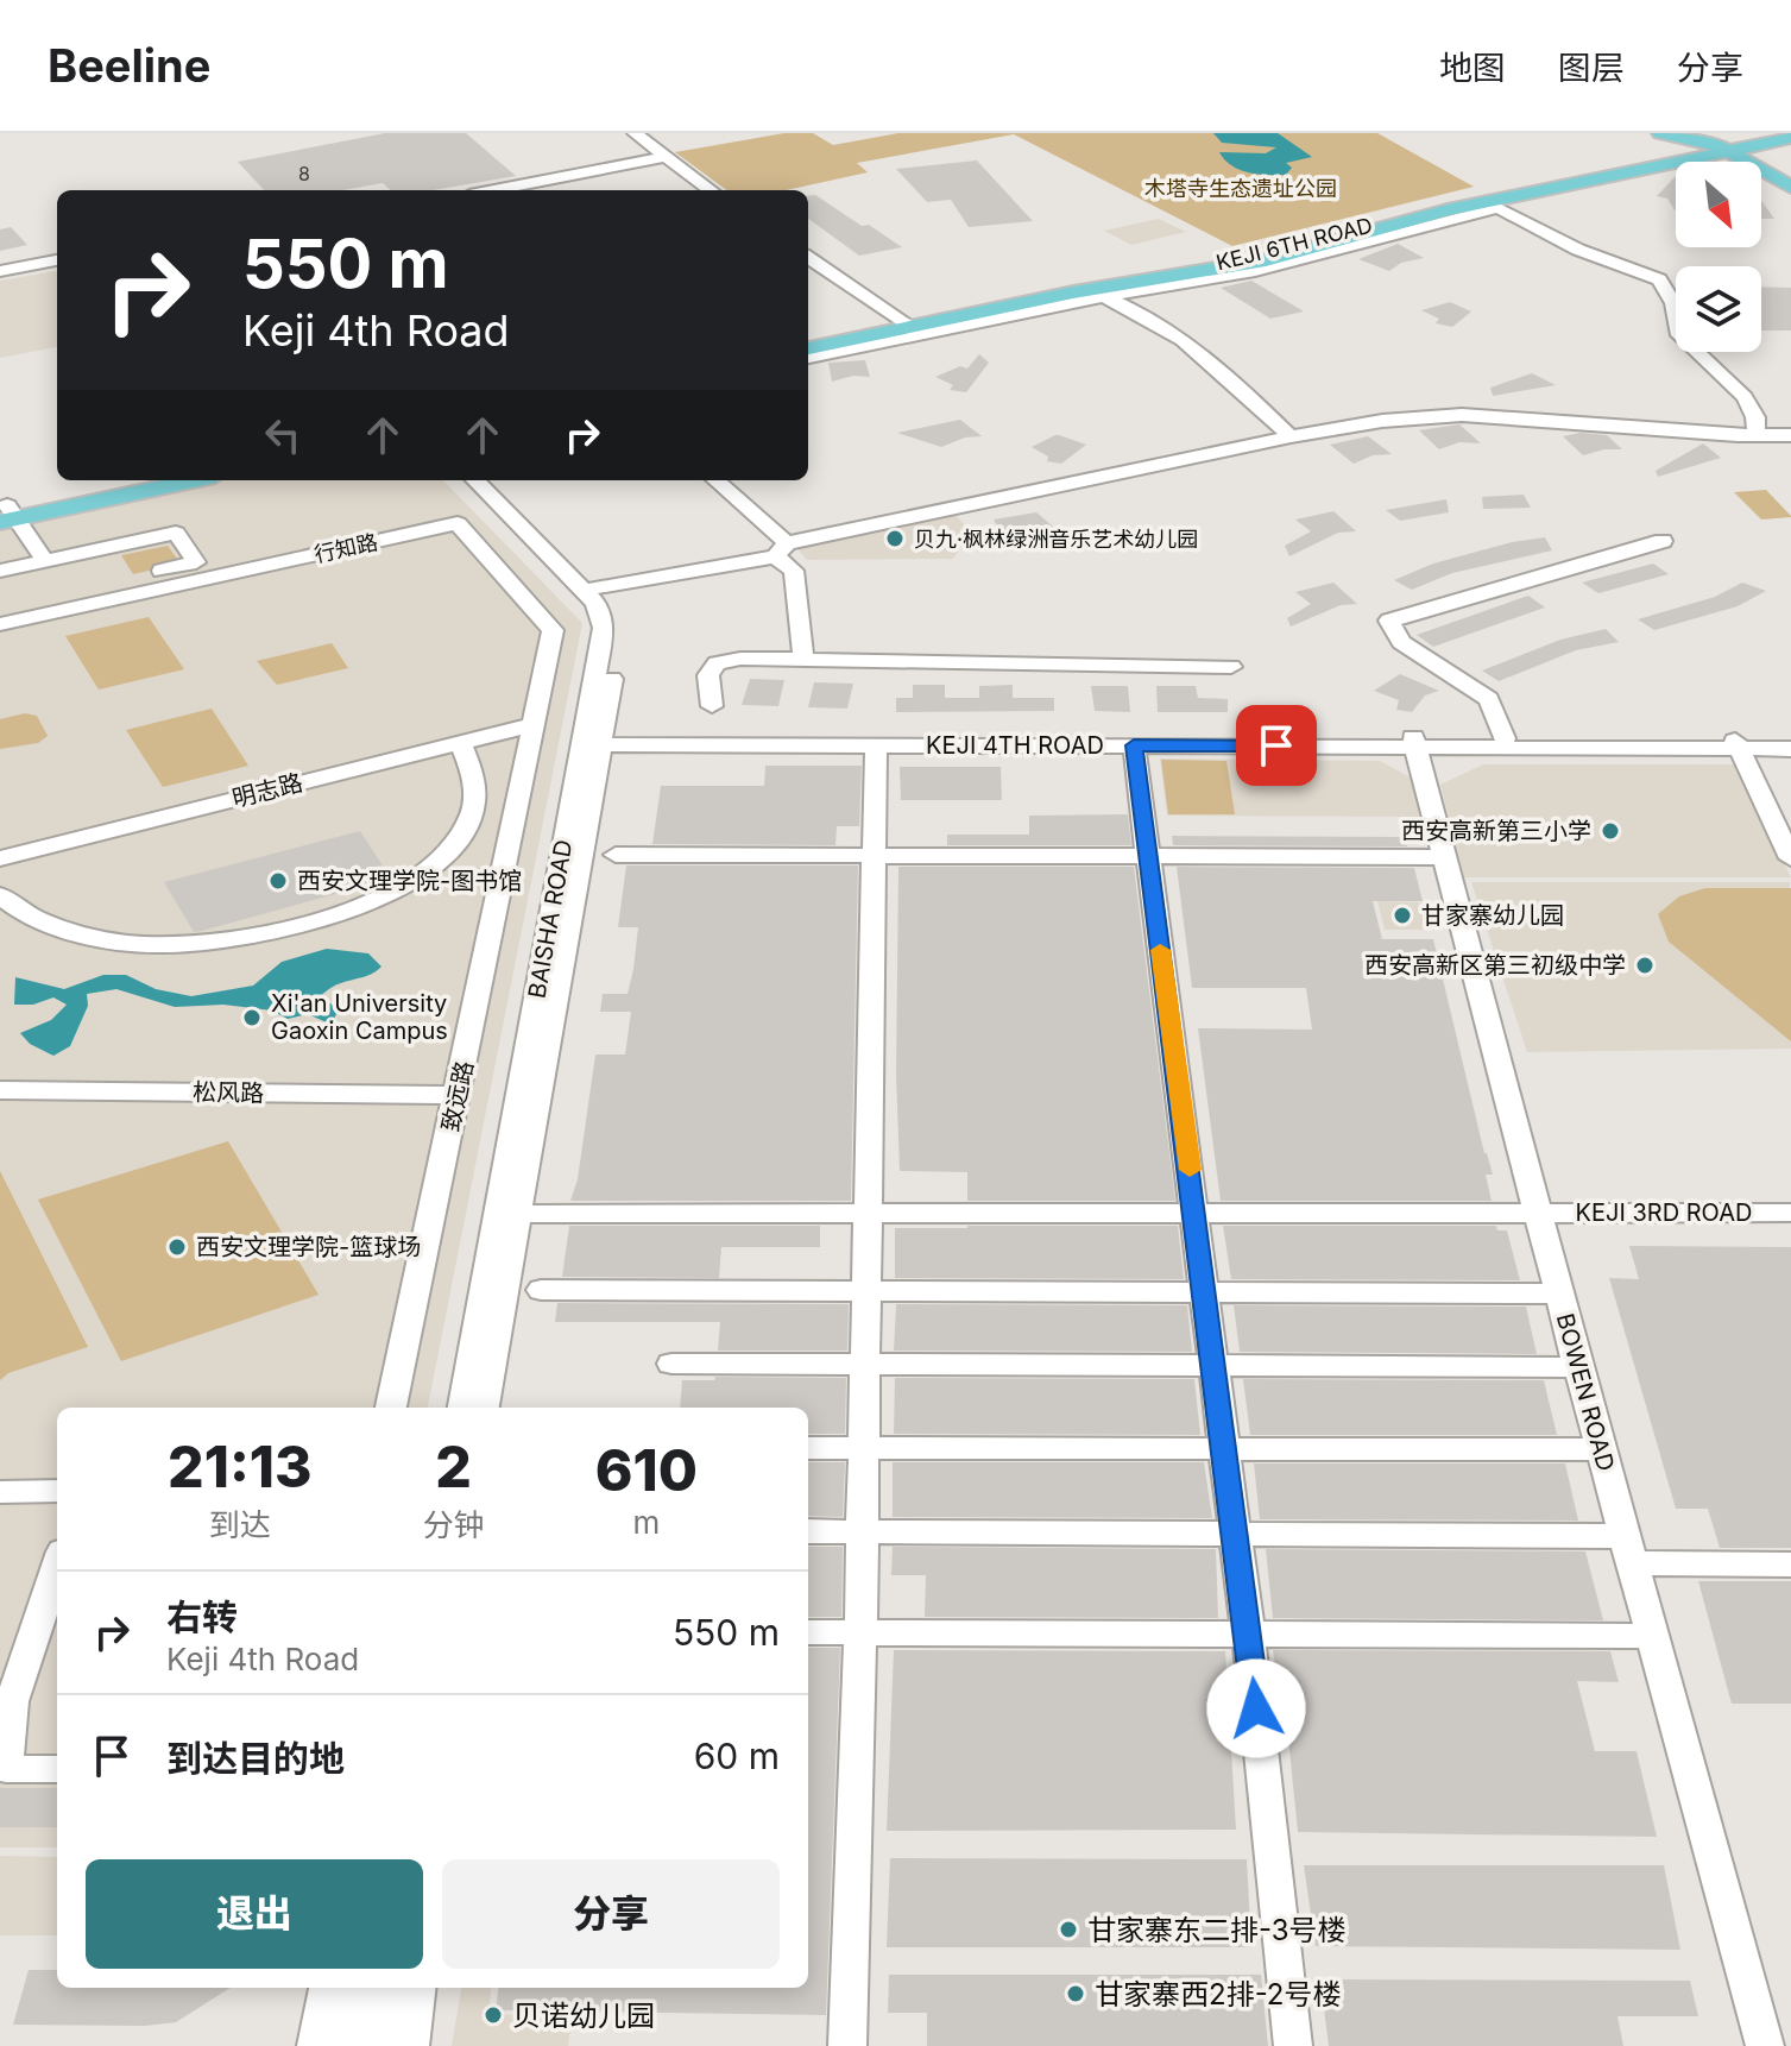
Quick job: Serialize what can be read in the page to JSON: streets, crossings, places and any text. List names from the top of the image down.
{
  "streets": {
    "main road": ["KEJI 6TH ROAD"],
    "street": [
      "行知路",
      "KEJI 4TH ROAD",
      "明志路",
      "BAISHA ROAD",
      "松风路",
      "致远路",
      "KEJI 3RD ROAD",
      "BOWEN ROAD"
    ]
  },
  "crossings": [
    ["行知路", "明志路"],
    ["行知路", "致远路"],
    ["KEJI 4TH ROAD", "BOWEN ROAD"],
    ["明志路", "致远路"],
    ["BAISHA ROAD", "KEJI 3RD ROAD"],
    ["松风路", "致远路"],
    ["KEJI 3RD ROAD", "BOWEN ROAD"]
  ],
  "parks": ["木塔寺生态遗址公园"],
  "places": [
    "贝九·枫林绿洲音乐艺术幼儿园",
    "西安高新第三小学",
    "西安文理学院-图书馆",
    "甘家寨幼儿园",
    "西安高新区第三初级中学",
    "Xi'an University Gaoxin Campus",
    "西安文理学院-篮球场",
    "甘家寨东二排-3号楼",
    "甘家寨西2排-2号楼",
    "贝诺幼儿园"
  ],
  "house_numbers": ["8"],
  "north": "bottom right",
  "page": {
    "header": "Beeline",
    "nav": ["地图", "图层", "分享"],
    "turn": ["550 m", "Keji 4th Road"],
    "eta": [
      "21:13",
      "到达",
      "2",
      "分钟",
      "610",
      "m"
    ],
    "list": [
      {
        "name": "右转",
        "note": "Keji 4th Road",
        "value": "550 m"
      },
      {
        "name": "到达目的地",
        "value": "60 m"
      }
    ],
    "buttons": ["退出", "分享"]
  }
}
